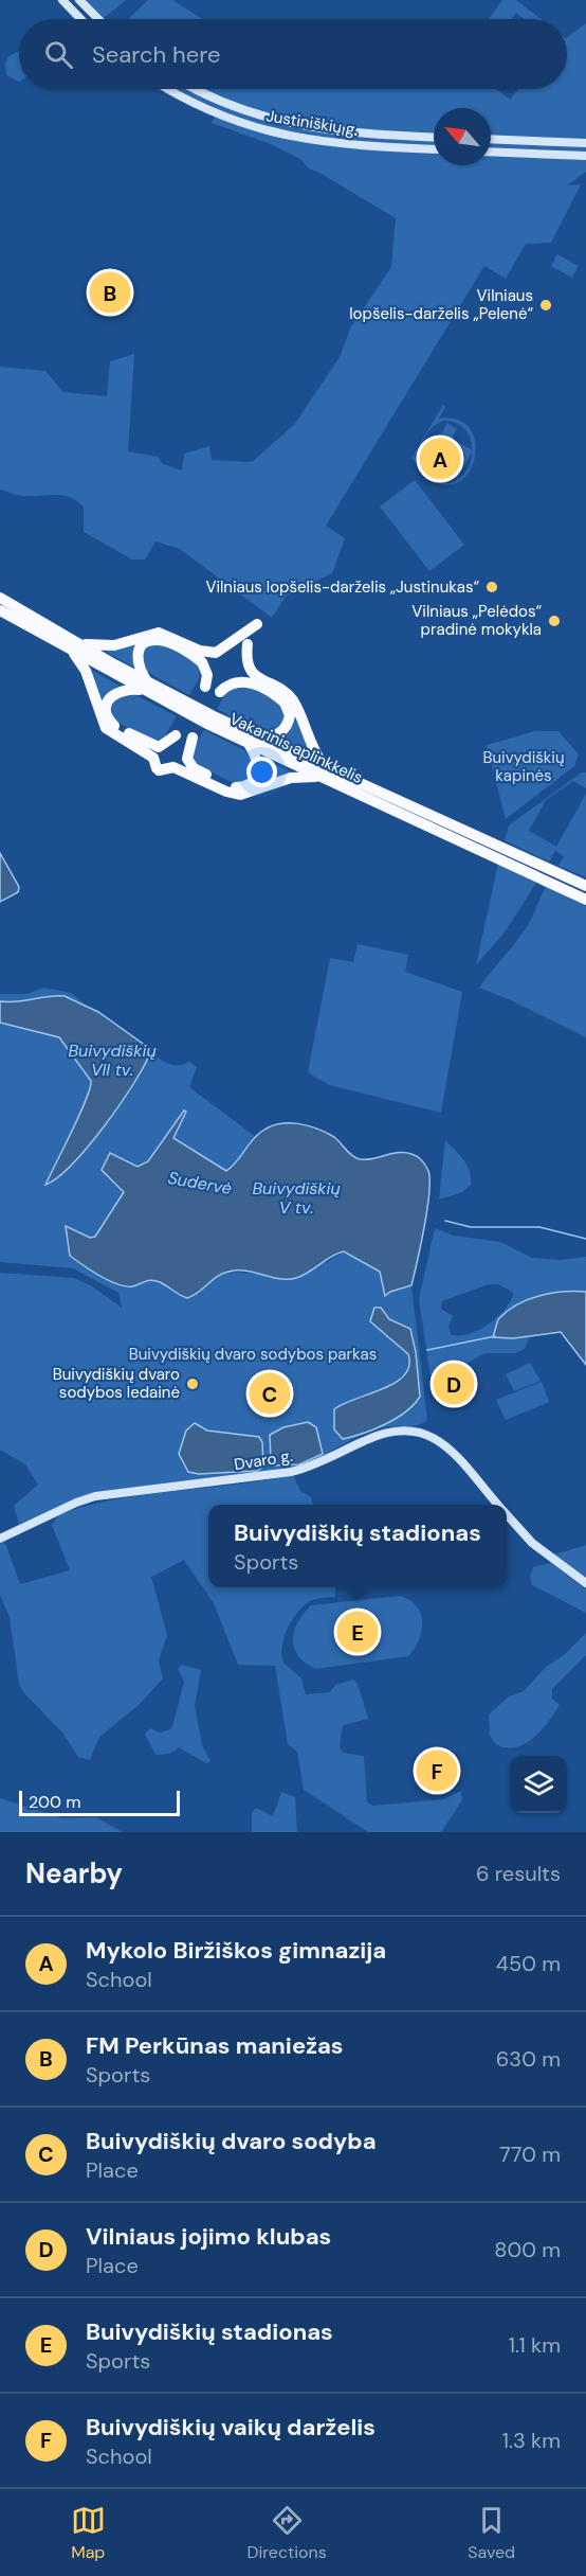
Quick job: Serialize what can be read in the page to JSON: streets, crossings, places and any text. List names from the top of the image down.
{
  "streets": {
    "highway": ["Vakarinis aplinkkelis"],
    "main road": ["Justiniškių g.", "Dvaro g."]
  },
  "water": ["Buivydiškių VII tv.", "Sudervė", "Buivydiškių V tv."],
  "parks": ["Buivydiškių kapinės", "Buivydiškių dvaro sodybos parkas"],
  "places": [
    "Vilniaus lopšelis-darželis „Pelenė“",
    "Vilniaus lopšelis-darželis „Justinukas“",
    "Vilniaus „Pelėdos“ pradinė mokykla",
    "Buivydiškių dvaro sodybos ledainė"
  ],
  "scale_bar": "200 m",
  "north": "top left",
  "page": {
    "search": "Search here",
    "pins": [
      "B",
      "A",
      "D",
      "C",
      "E",
      "F"
    ],
    "popup": ["Buivydiškių stadionas", "Sports"],
    "scale": "200 m",
    "heading": ["Nearby", "6 results"],
    "list": [
      {
        "mark": "A",
        "name": "Mykolo Biržiškos gimnazija",
        "note": "School",
        "value": "450 m"
      },
      {
        "mark": "B",
        "name": "FM Perkūnas maniežas",
        "note": "Sports",
        "value": "630 m"
      },
      {
        "mark": "C",
        "name": "Buivydiškių dvaro sodyba",
        "note": "Place",
        "value": "770 m"
      },
      {
        "mark": "D",
        "name": "Vilniaus jojimo klubas",
        "note": "Place",
        "value": "800 m"
      },
      {
        "mark": "E",
        "name": "Buivydiškių stadionas",
        "note": "Sports",
        "value": "1.1 km"
      },
      {
        "mark": "F",
        "name": "Buivydiškių vaikų darželis",
        "note": "School",
        "value": "1.3 km"
      }
    ],
    "nav": ["Map", "Directions", "Saved"]
  }
}
